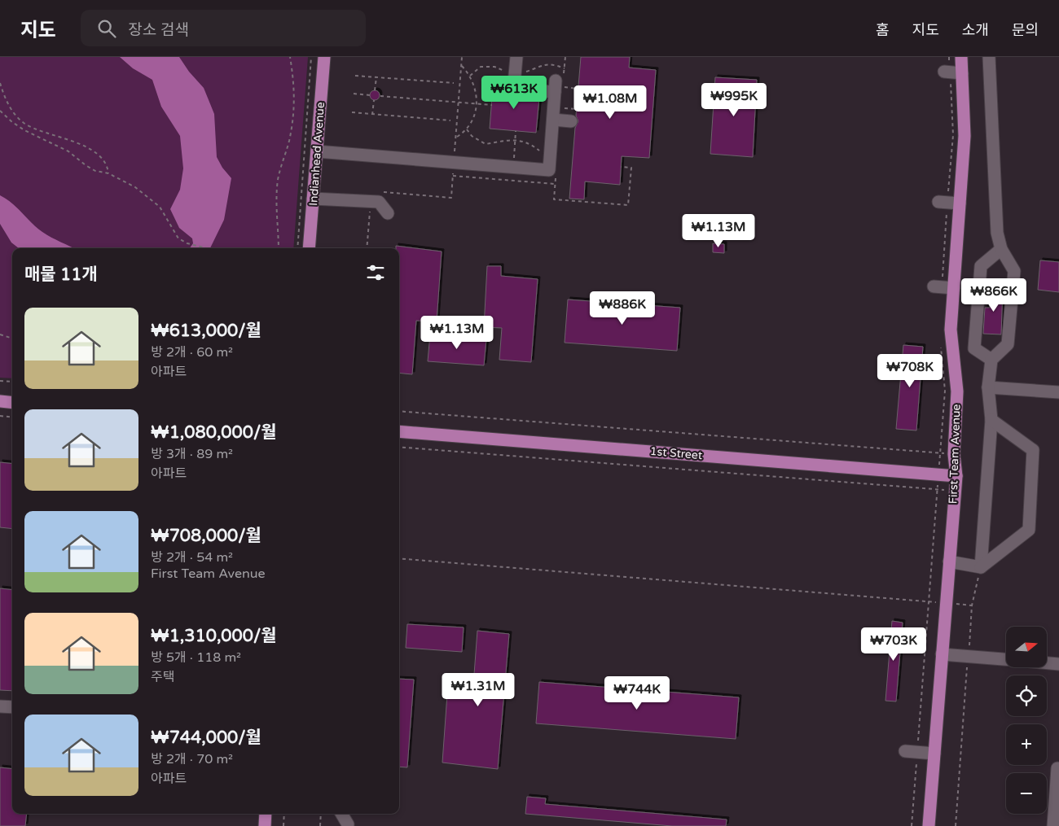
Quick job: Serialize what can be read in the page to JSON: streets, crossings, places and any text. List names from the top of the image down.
{
  "streets": {
    "main road": ["Indianhead Avenue", "1st Street", "First Team Avenue"]
  },
  "crossings": [
    ["1st Street", "First Team Avenue"]
  ],
  "north": "right",
  "page": {
    "header": "지도",
    "search": "장소 검색",
    "nav": [
      "홈",
      "지도",
      "소개",
      "문의"
    ],
    "price": [
      "₩613K",
      "₩995K",
      "₩1.08M",
      "₩1.13M",
      "₩866K",
      "₩886K",
      "₩1.13M",
      "₩708K",
      "₩703K",
      "₩1.31M",
      "₩744K"
    ],
    "heading": "매물 11개",
    "list": [
      {
        "name": "₩613,000/월",
        "note": "방 2개 · 60 m² · 아파트"
      },
      {
        "name": "₩1,080,000/월",
        "note": "방 3개 · 89 m² · 아파트"
      },
      {
        "name": "₩708,000/월",
        "note": "방 2개 · 54 m² · First Team Avenue"
      },
      {
        "name": "₩1,310,000/월",
        "note": "방 5개 · 118 m² · 주택"
      },
      {
        "name": "₩744,000/월",
        "note": "방 2개 · 70 m² · 아파트"
      }
    ],
    "map_buttons": ["+", "−"]
  }
}
